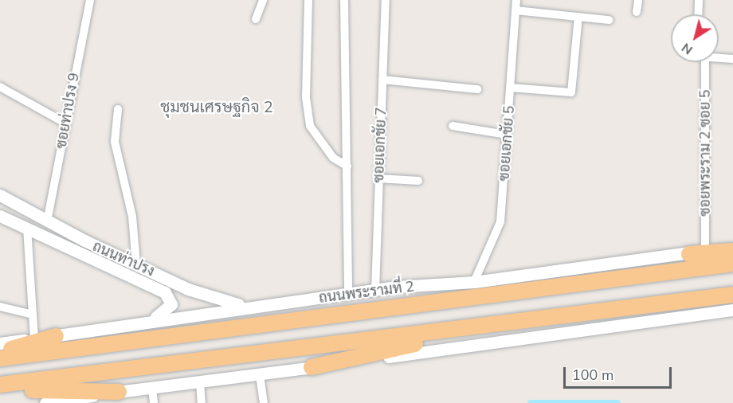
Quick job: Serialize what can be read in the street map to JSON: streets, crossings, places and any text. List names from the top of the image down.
{
  "streets": {
    "highway": ["ถนนพระรามที่ 2"],
    "main road": ["ถนนท่าปรง"],
    "street": [
      "ซอยท่าปรง 9",
      "ซอยเอกชัย 5",
      "ซอยเอกชัย 7",
      "ซอยพระราม 2 ซอย 5"
    ]
  },
  "crossings": [
    ["ซอยท่าปรง 9", "ถนนท่าปรง"],
    ["ซอยเอกชัย 5", "ถนนพระรามที่ 2"],
    ["ซอยเอกชัย 7", "ถนนพระรามที่ 2"],
    ["ซอยพระราม 2 ซอย 5", "ถนนพระรามที่ 2"],
    ["ถนนท่าปรง", "ถนนพระรามที่ 2"]
  ],
  "districts": ["ชุมชนเศรษฐกิจ 2"],
  "scale_bar": "100 m",
  "north": "bottom left"
}
